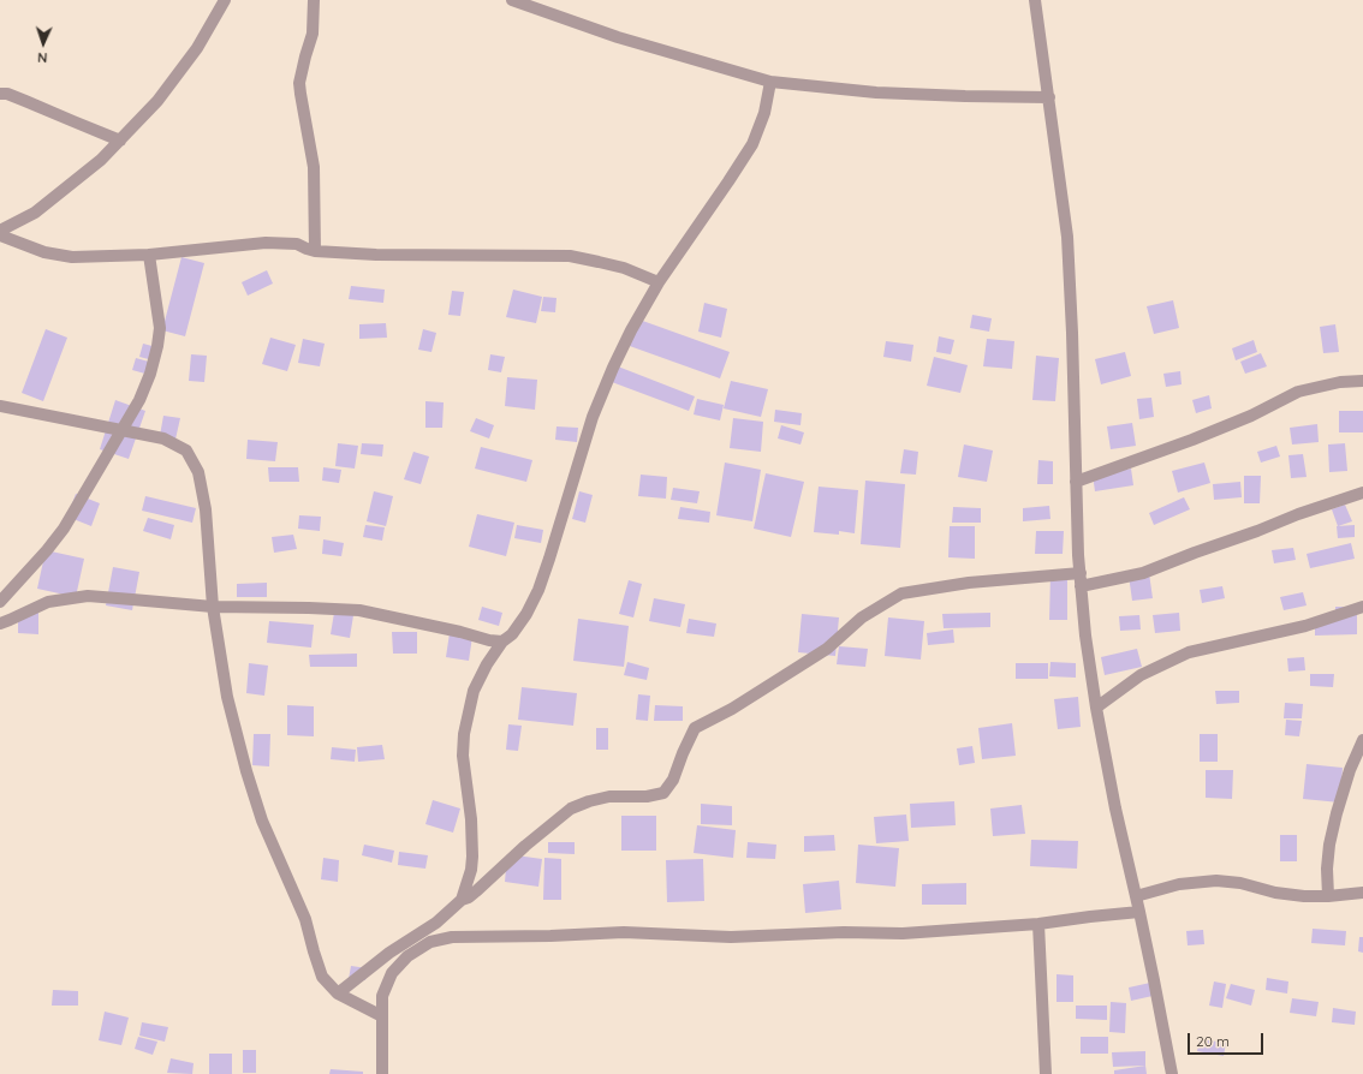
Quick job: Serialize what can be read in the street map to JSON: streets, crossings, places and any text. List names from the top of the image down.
{
  "scale_bar": "20 m",
  "north": "bottom"
}
